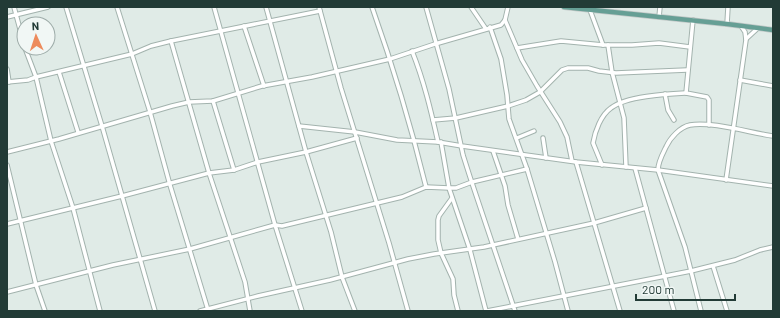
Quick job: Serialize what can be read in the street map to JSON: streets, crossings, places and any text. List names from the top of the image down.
{
  "scale_bar": "200 m",
  "north": "top"
}
